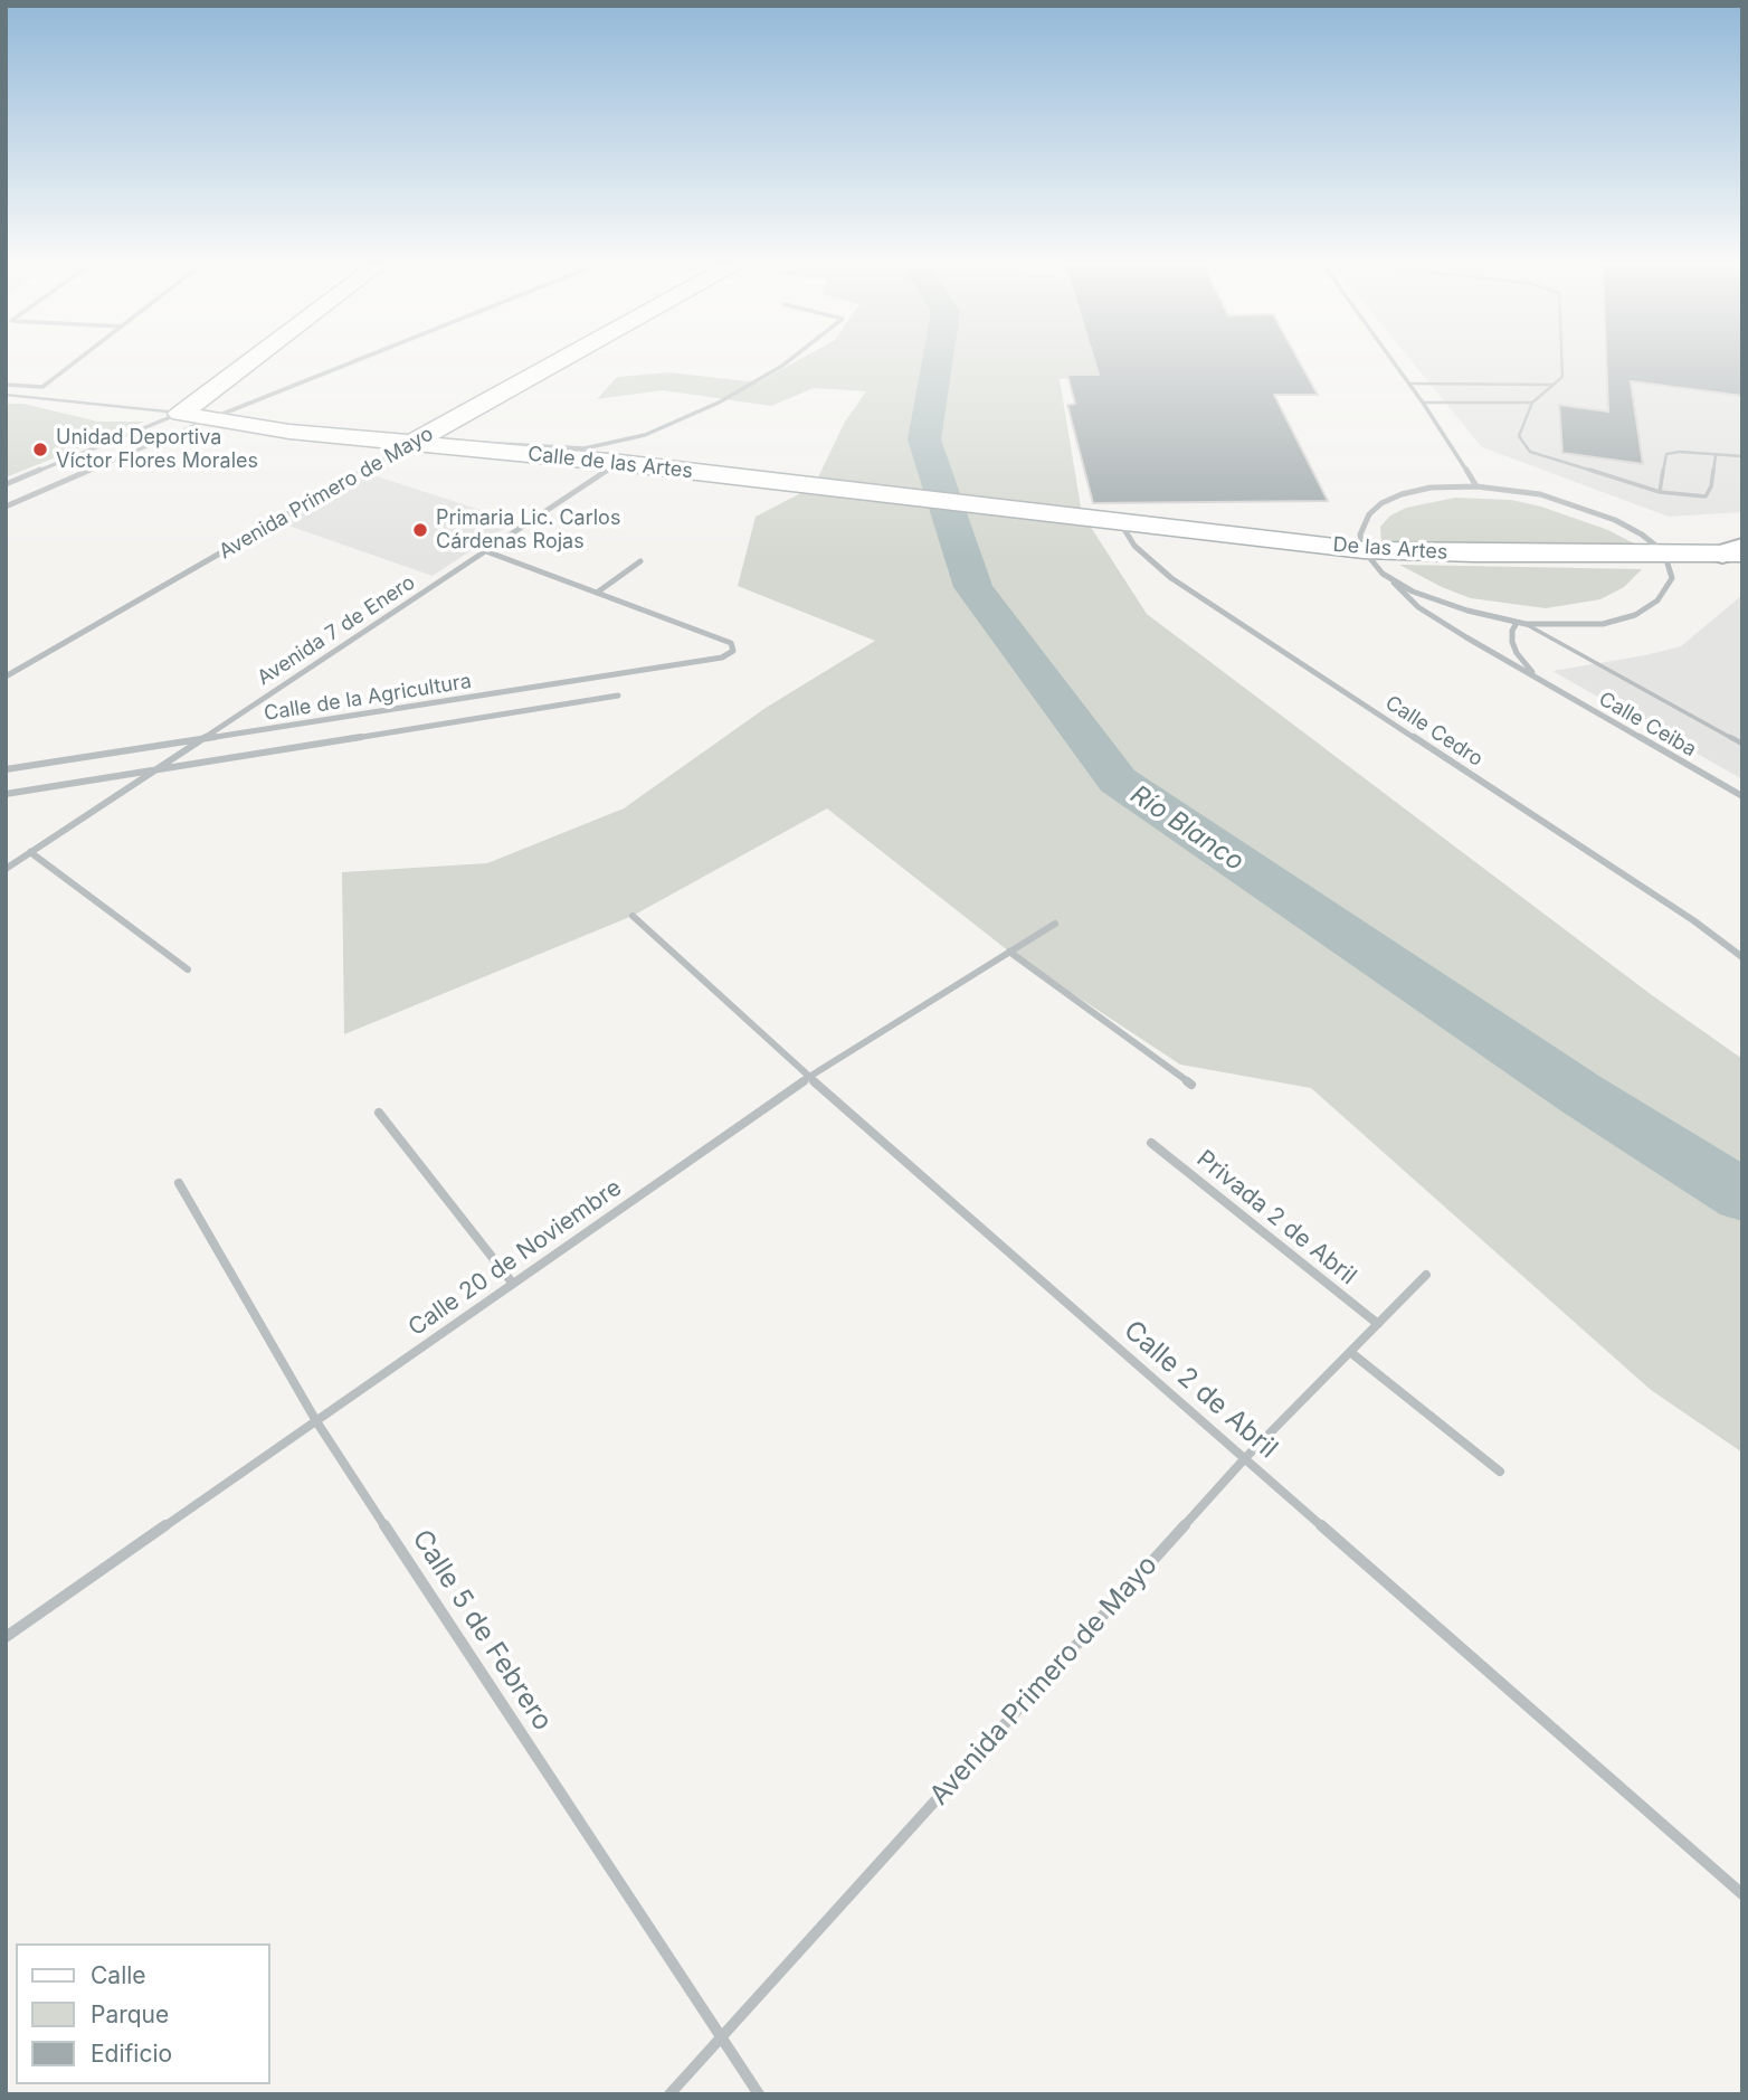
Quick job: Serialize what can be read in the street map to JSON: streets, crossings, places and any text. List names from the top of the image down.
{
  "streets": {
    "street": [
      "Calle de las Artes",
      "Avenida Primero de Mayo",
      "De las Artes",
      "Avenida 7 de Enero",
      "Calle de la Agricultura",
      "Calle Ceiba",
      "Calle Cedro",
      "Privada 2 de Abril",
      "Calle 20 de Noviembre",
      "Calle 2 de Abril",
      "Calle 5 de Febrero"
    ]
  },
  "crossings": [
    ["Calle de las Artes", "Avenida Primero de Mayo"],
    ["Calle de las Artes", "De las Artes"],
    ["Calle de las Artes", "Avenida 7 de Enero"],
    ["Avenida Primero de Mayo", "Privada 2 de Abril"],
    ["Avenida Primero de Mayo", "Calle 2 de Abril"],
    ["Avenida Primero de Mayo", "Calle 5 de Febrero"],
    ["De las Artes", "Calle Ceiba"],
    ["De las Artes", "Calle Cedro"],
    ["Avenida 7 de Enero", "Calle de la Agricultura"],
    ["Calle 20 de Noviembre", "Calle 2 de Abril"],
    ["Calle 20 de Noviembre", "Calle 5 de Febrero"]
  ],
  "water": ["Río Blanco"],
  "places": ["Unidad Deportiva Víctor Flores Morales", "Primaria Lic. Carlos Cárdenas Rojas"],
  "legend": ["Calle", "Parque", "Edificio"]
}
